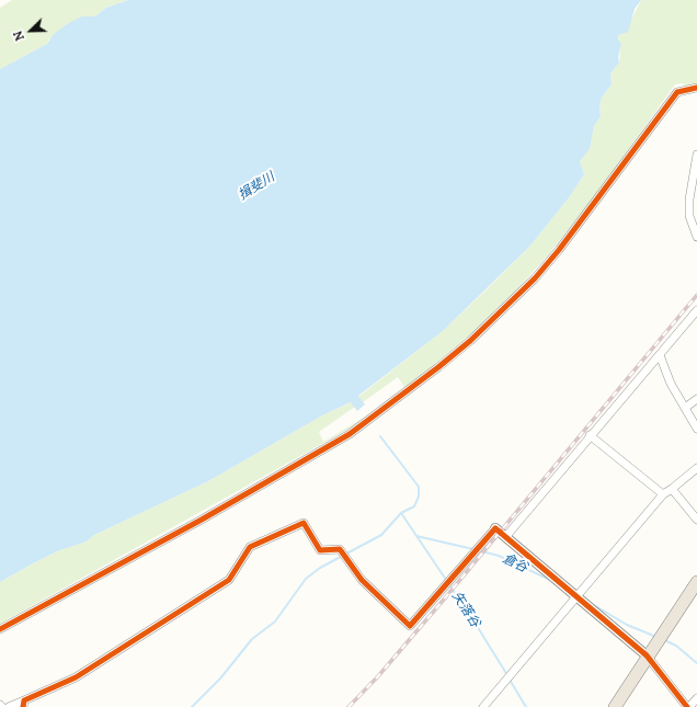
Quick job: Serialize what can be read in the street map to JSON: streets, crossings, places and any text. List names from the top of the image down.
{
  "water": ["揖斐川", "倉谷", "矢落谷"],
  "north": "bottom left"
}
